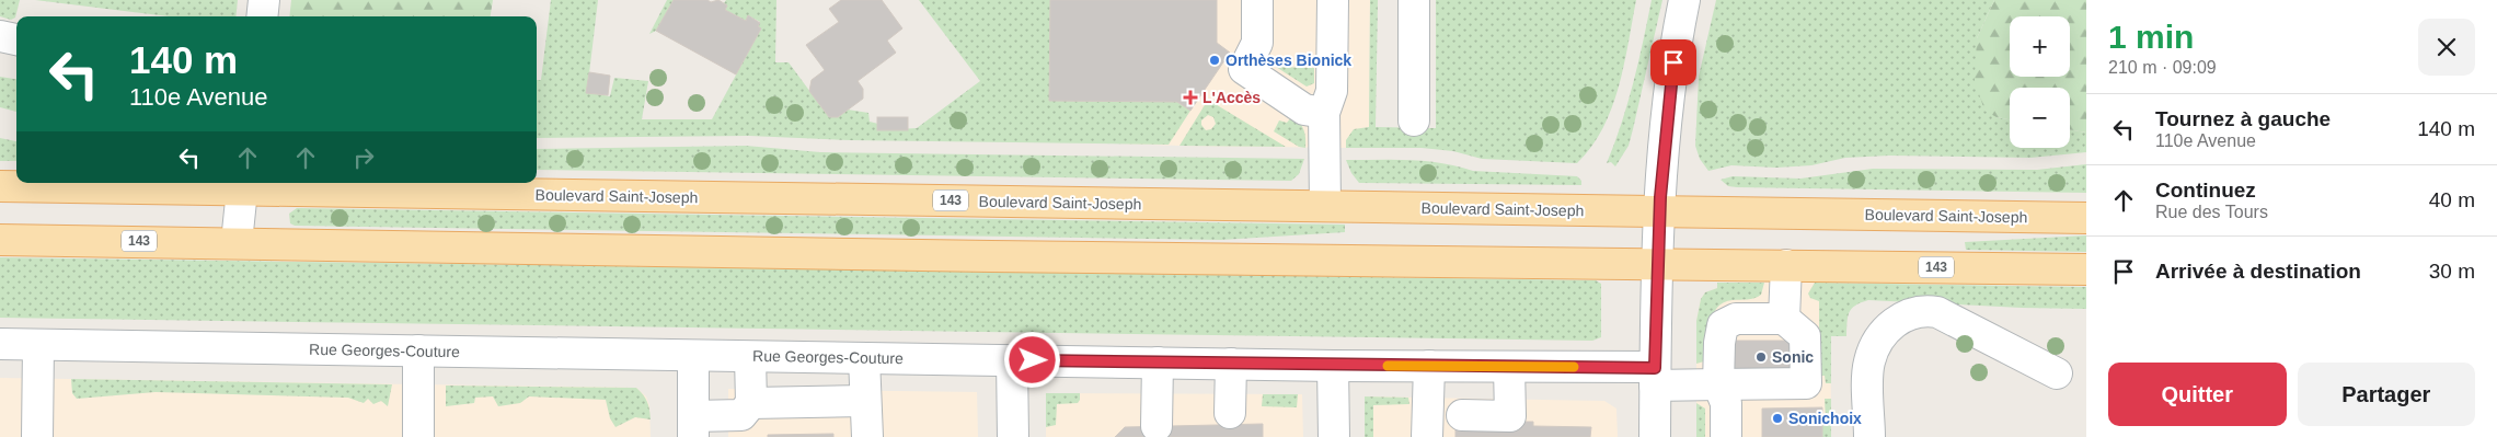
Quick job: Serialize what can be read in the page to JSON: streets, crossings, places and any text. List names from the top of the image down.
{
  "streets": {
    "main road": ["Boulevard Saint-Joseph", "143"],
    "street": ["Rue Georges-Couture"]
  },
  "places": {
    "other": ["Orthèses Bionick", "Sonic", "Sonichoix"],
    "health": ["L'Accès"]
  },
  "page": {
    "heading": ["1 min", "210 m · 09:09"],
    "map_buttons": ["+", "−"],
    "turn": ["140 m", "110e Avenue"],
    "list": [
      {
        "name": "Tournez à gauche",
        "note": "110e Avenue",
        "value": "140 m"
      },
      {
        "name": "Continuez",
        "note": "Rue des Tours",
        "value": "40 m"
      },
      {
        "name": "Arrivée à destination",
        "value": "30 m"
      }
    ],
    "buttons": ["Quitter", "Partager"]
  }
}
